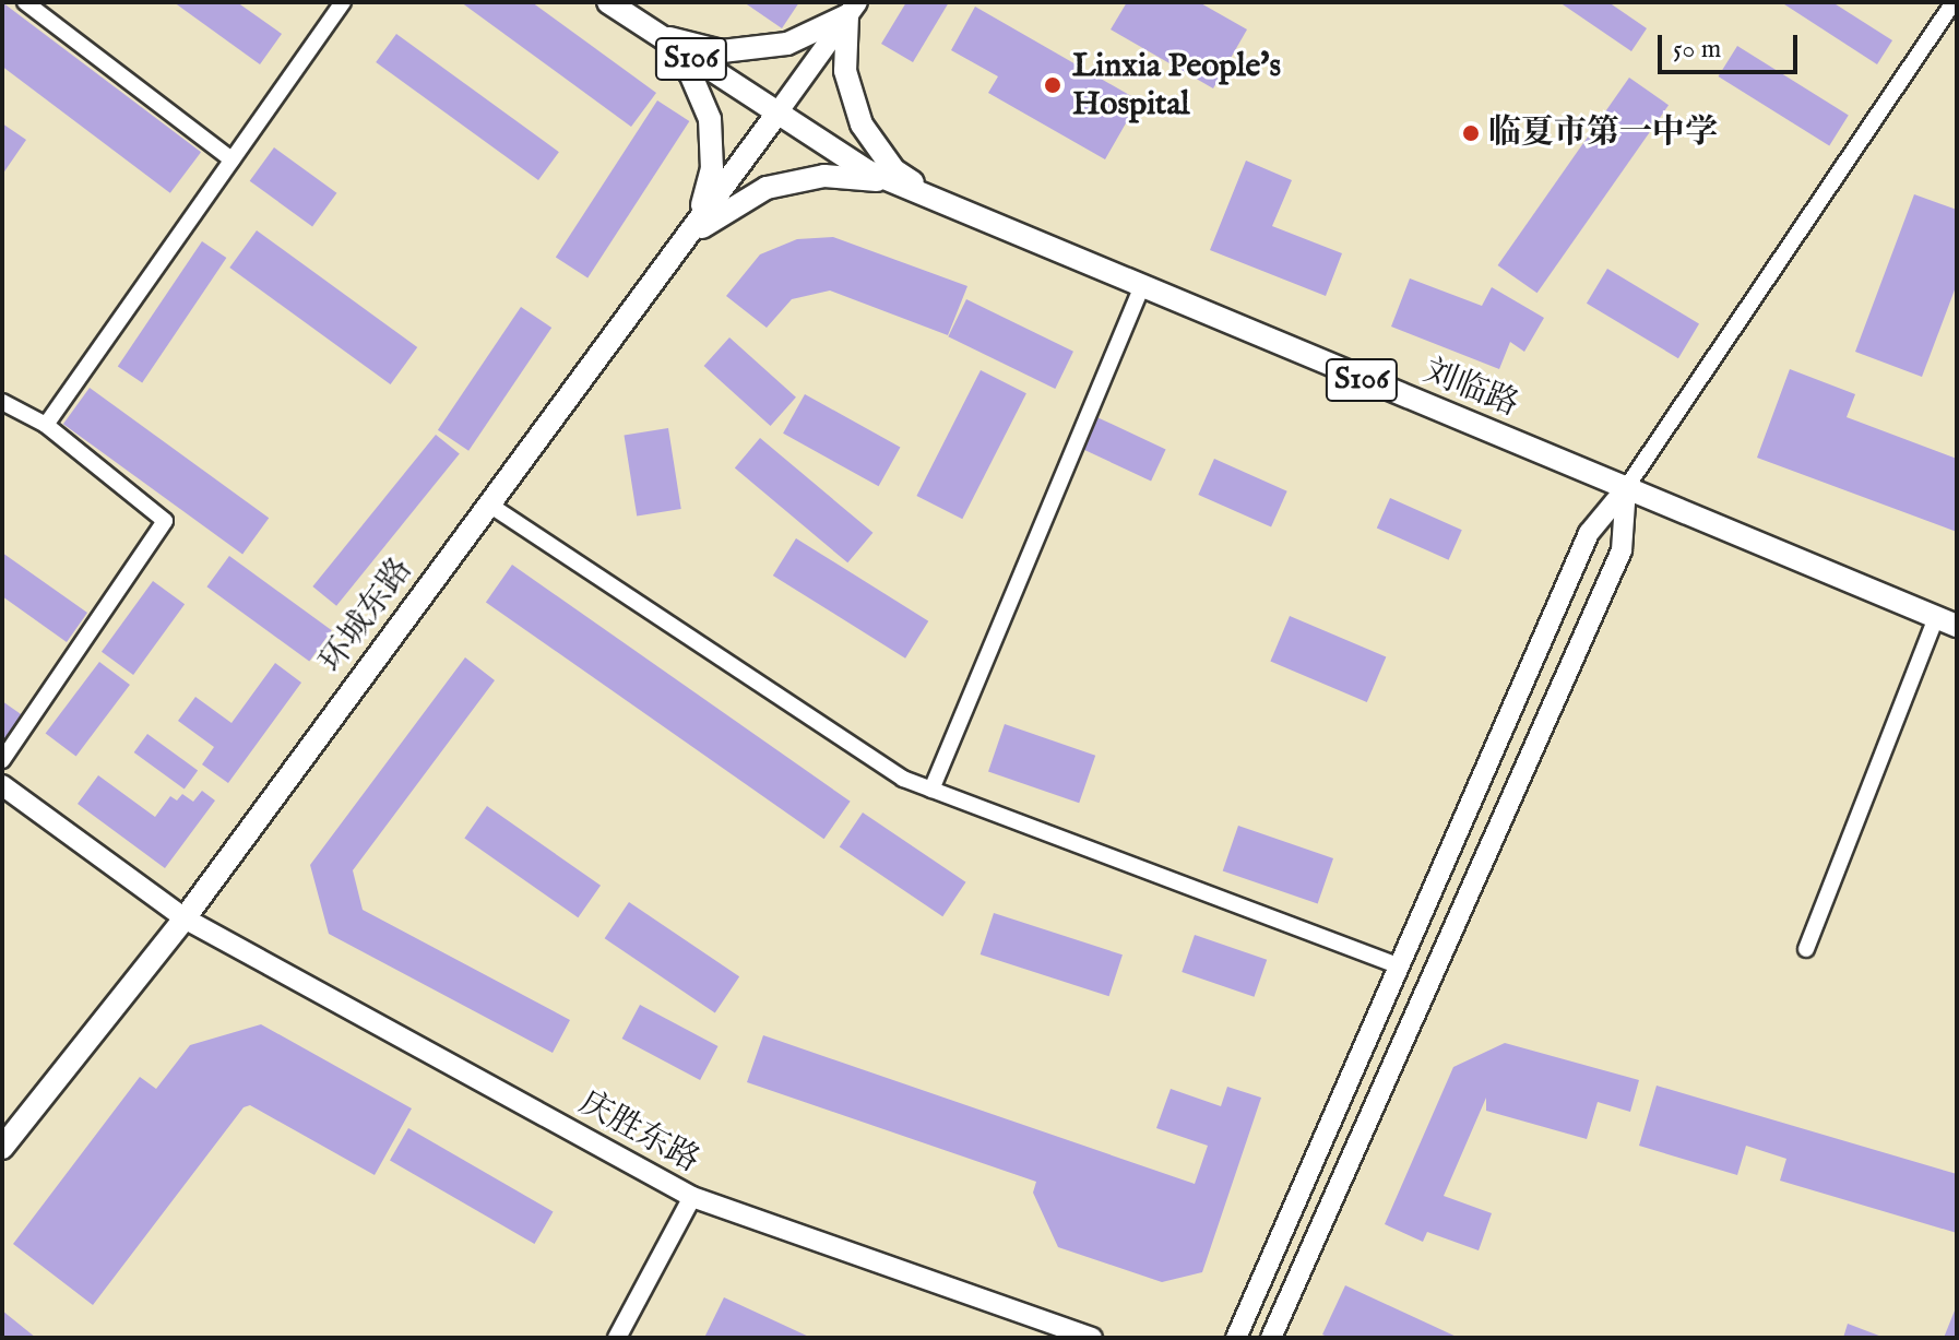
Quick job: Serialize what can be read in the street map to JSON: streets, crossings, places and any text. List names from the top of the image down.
{
  "streets": {
    "main road": [
      "S106",
      "刘临路",
      "环城东路",
      "庆胜东路"
    ]
  },
  "crossings": [
    ["S106", "刘临路"],
    ["S106", "环城东路"],
    ["刘临路", "环城东路"],
    ["环城东路", "庆胜东路"]
  ],
  "places": ["Linxia People's Hospital", "临夏市第一中学"],
  "scale_bar": "50 m"
}
